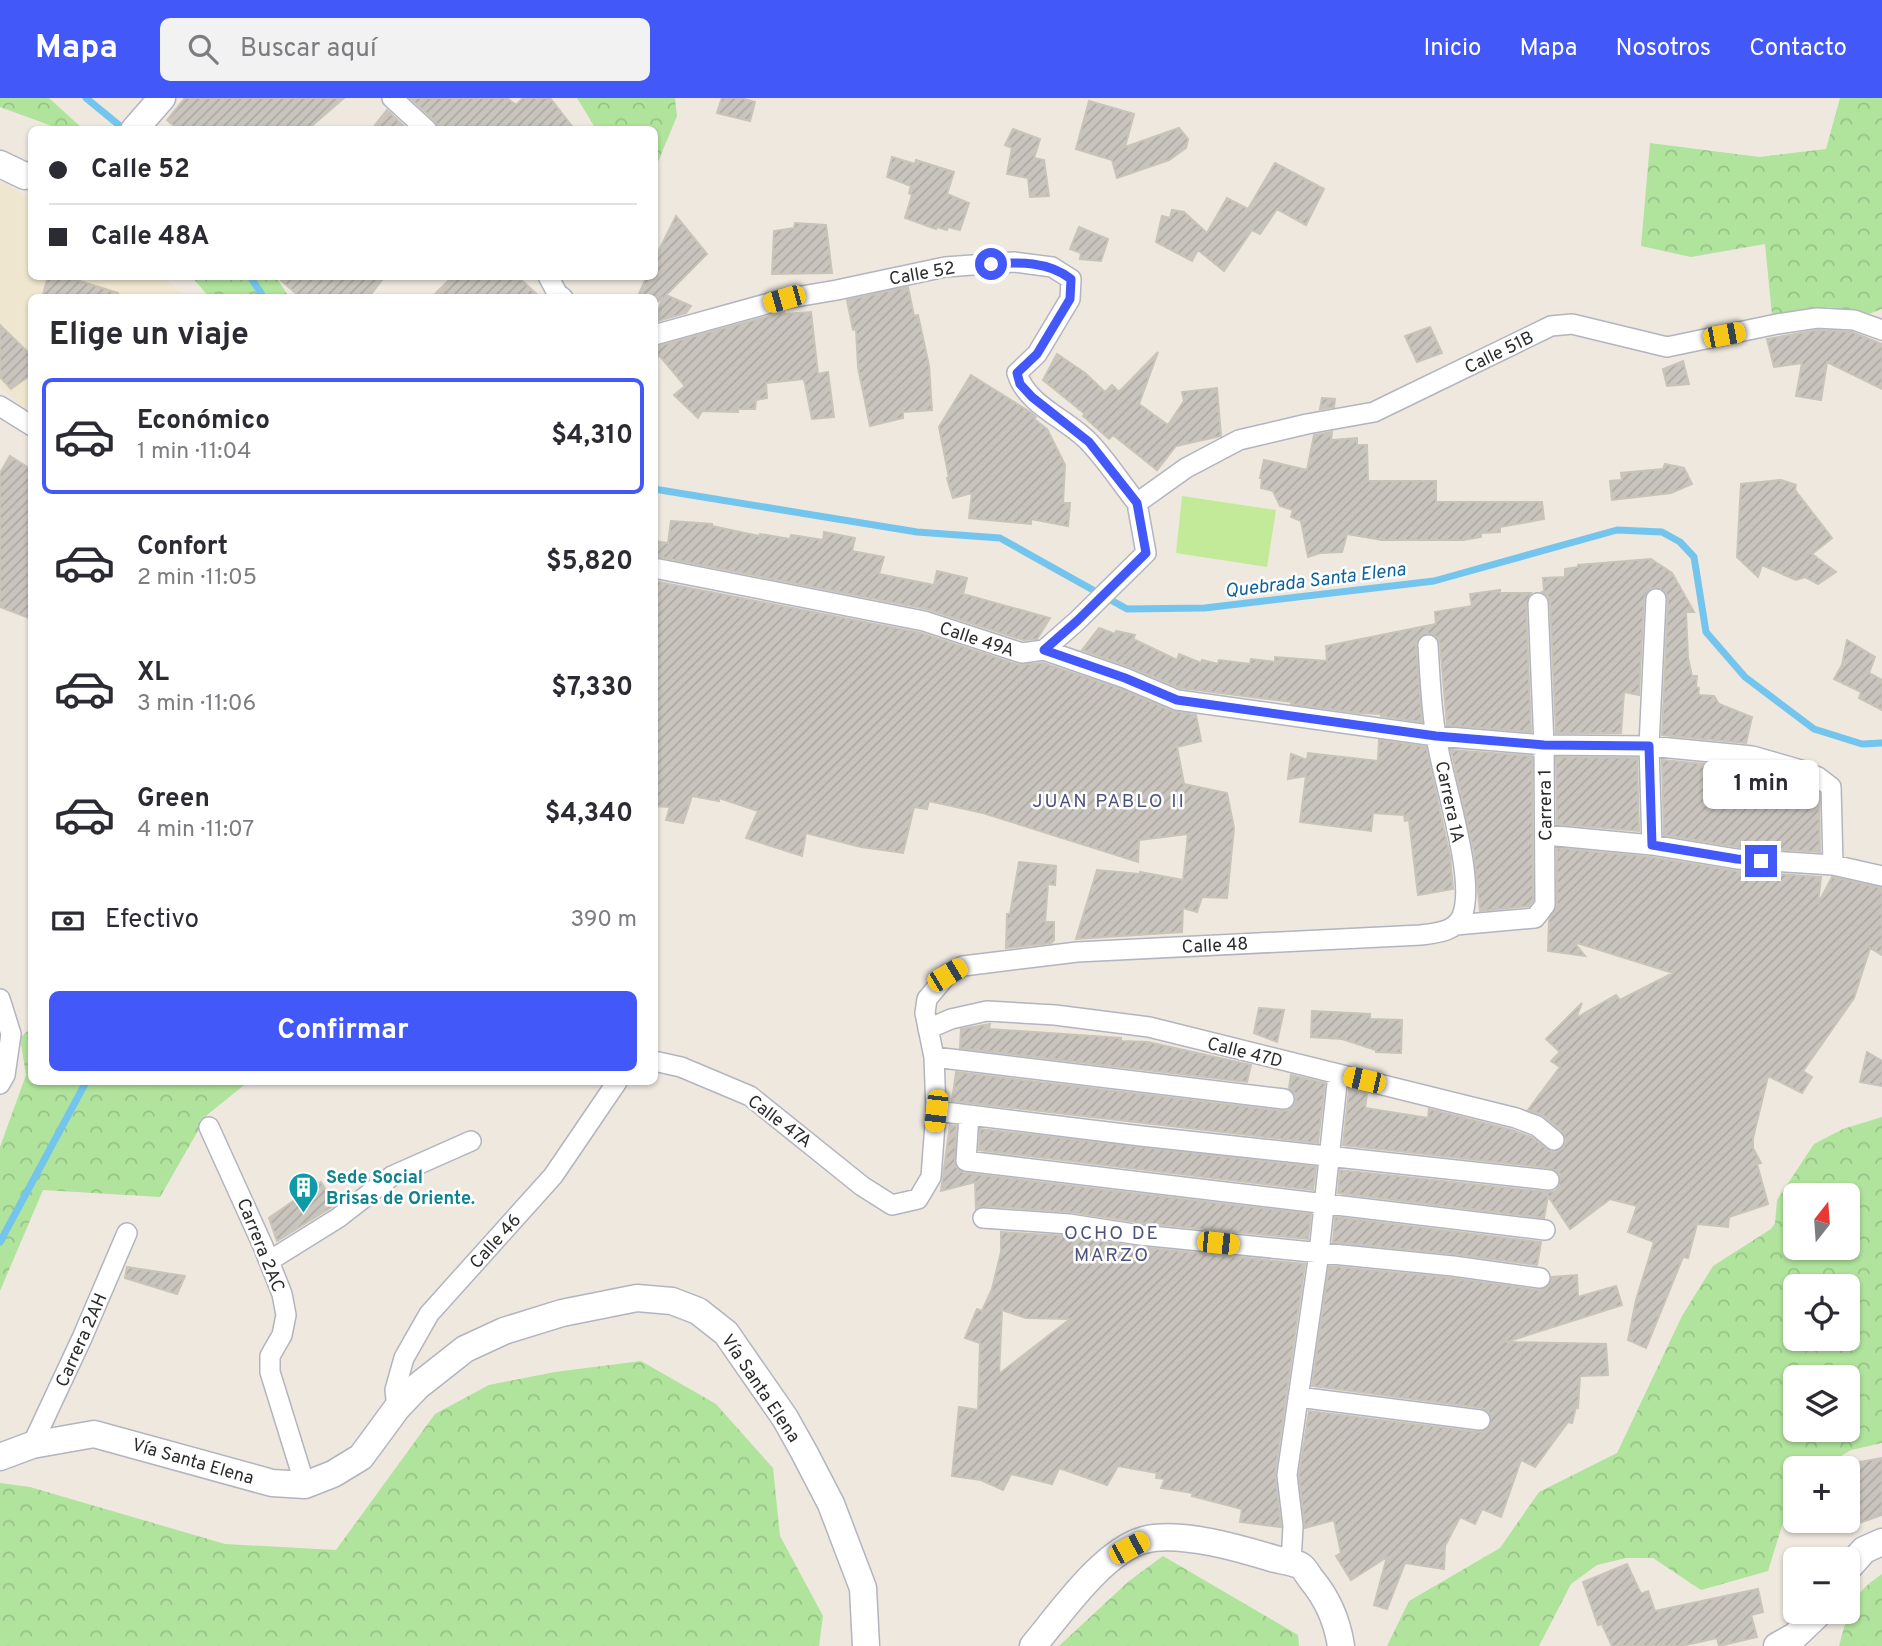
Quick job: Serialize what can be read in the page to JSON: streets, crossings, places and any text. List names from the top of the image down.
{
  "streets": {
    "main road": ["Vía Santa Elena"],
    "street": [
      "Calle 52",
      "Calle 51B",
      "Calle 49A",
      "Carrera 1A",
      "Carrera 1",
      "Calle 48",
      "Calle 47D",
      "Calle 47A",
      "Calle 46",
      "Carrera 2AC",
      "Carrera 2AH"
    ]
  },
  "crossings": [
    ["Calle 52", "Calle 51B"],
    ["Calle 49A", "Carrera 1A"],
    ["Calle 49A", "Carrera 1"],
    ["Carrera 1A", "Calle 48"],
    ["Carrera 1", "Calle 48"],
    ["Calle 48", "Calle 47D"],
    ["Calle 46", "Vía Santa Elena"],
    ["Carrera 2AC", "Vía Santa Elena"],
    ["Carrera 2AH", "Vía Santa Elena"]
  ],
  "districts": ["JUAN PABLO II", "OCHO DE MARZO"],
  "water": ["Quebrada Santa Elena"],
  "places": {
    "building": ["Sede Social Brisas de Oriente."]
  },
  "north": "top",
  "page": {
    "header": "Mapa",
    "search": "Buscar aquí",
    "nav": [
      "Inicio",
      "Mapa",
      "Nosotros",
      "Contacto"
    ],
    "banner": ["Calle 52", "Calle 48A"],
    "heading": "Elige un viaje",
    "list": [
      {
        "name": "Económico",
        "note": "1 min · 11:04",
        "value": "$4,310"
      },
      {
        "name": "Confort",
        "note": "2 min · 11:05",
        "value": "$5,820"
      },
      {
        "name": "XL",
        "note": "3 min · 11:06",
        "value": "$7,330"
      },
      {
        "name": "Green",
        "note": "4 min · 11:07",
        "value": "$4,340"
      }
    ],
    "bubble": "1 min",
    "pay": ["Efectivo", "390 m"],
    "buttons": "Confirmar",
    "map_buttons": ["+", "−"]
  }
}
